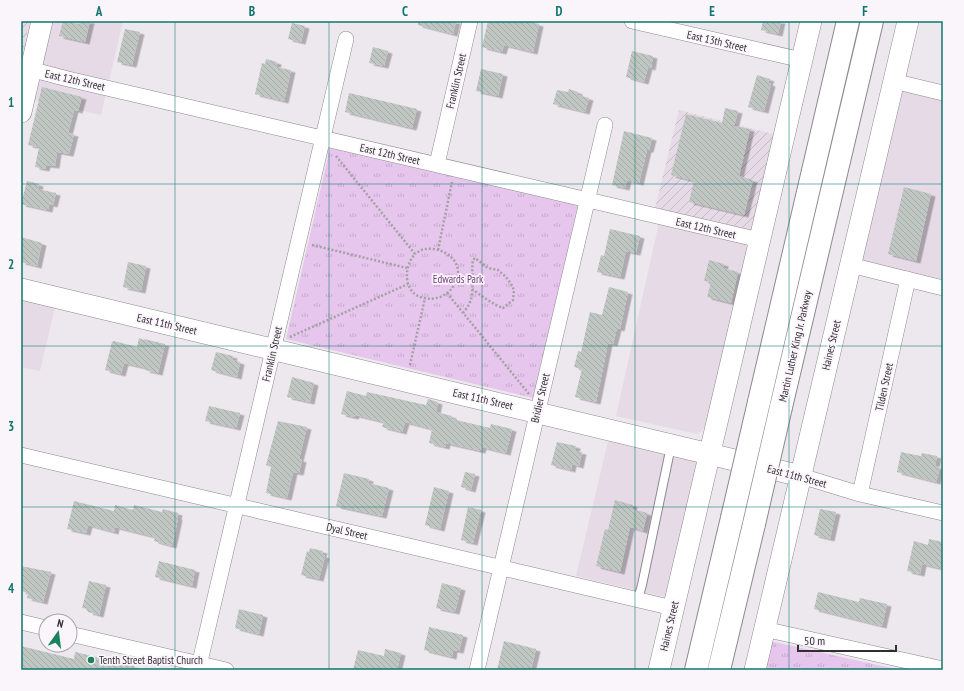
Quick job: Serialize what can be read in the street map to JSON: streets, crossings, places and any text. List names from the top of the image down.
{
  "streets": {
    "highway": ["Martin Luther King Jr. Parkway"],
    "street": [
      "East 13th Street",
      "East 12th Street",
      "Franklin Street",
      "East 11th Street",
      "Haines Street",
      "Tilden Street",
      "Bridier Street",
      "Dyal Street"
    ]
  },
  "crossings": [
    ["East 13th Street", "Haines Street"],
    ["East 12th Street", "Franklin Street"],
    ["East 12th Street", "Haines Street"],
    ["East 12th Street", "Bridier Street"],
    ["Franklin Street", "East 11th Street"],
    ["Franklin Street", "Dyal Street"],
    ["East 11th Street", "Haines Street"],
    ["East 11th Street", "Tilden Street"],
    ["East 11th Street", "Bridier Street"],
    ["Haines Street", "Dyal Street"],
    ["Bridier Street", "Dyal Street"]
  ],
  "parks": ["Edwards Park"],
  "places": ["Tenth Street Baptist Church"],
  "scale_bar": "50 m",
  "north": "top",
  "grid": {
    "columns": [
      "A",
      "B",
      "C",
      "D",
      "E",
      "F"
    ],
    "rows": [
      "1",
      "2",
      "3",
      "4"
    ]
  }
}
